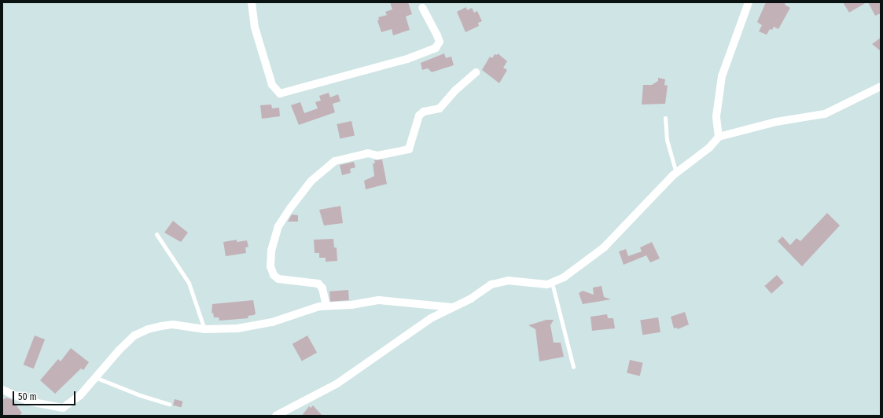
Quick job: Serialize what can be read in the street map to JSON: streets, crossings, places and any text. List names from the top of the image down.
{
  "scale_bar": "50 m"
}
